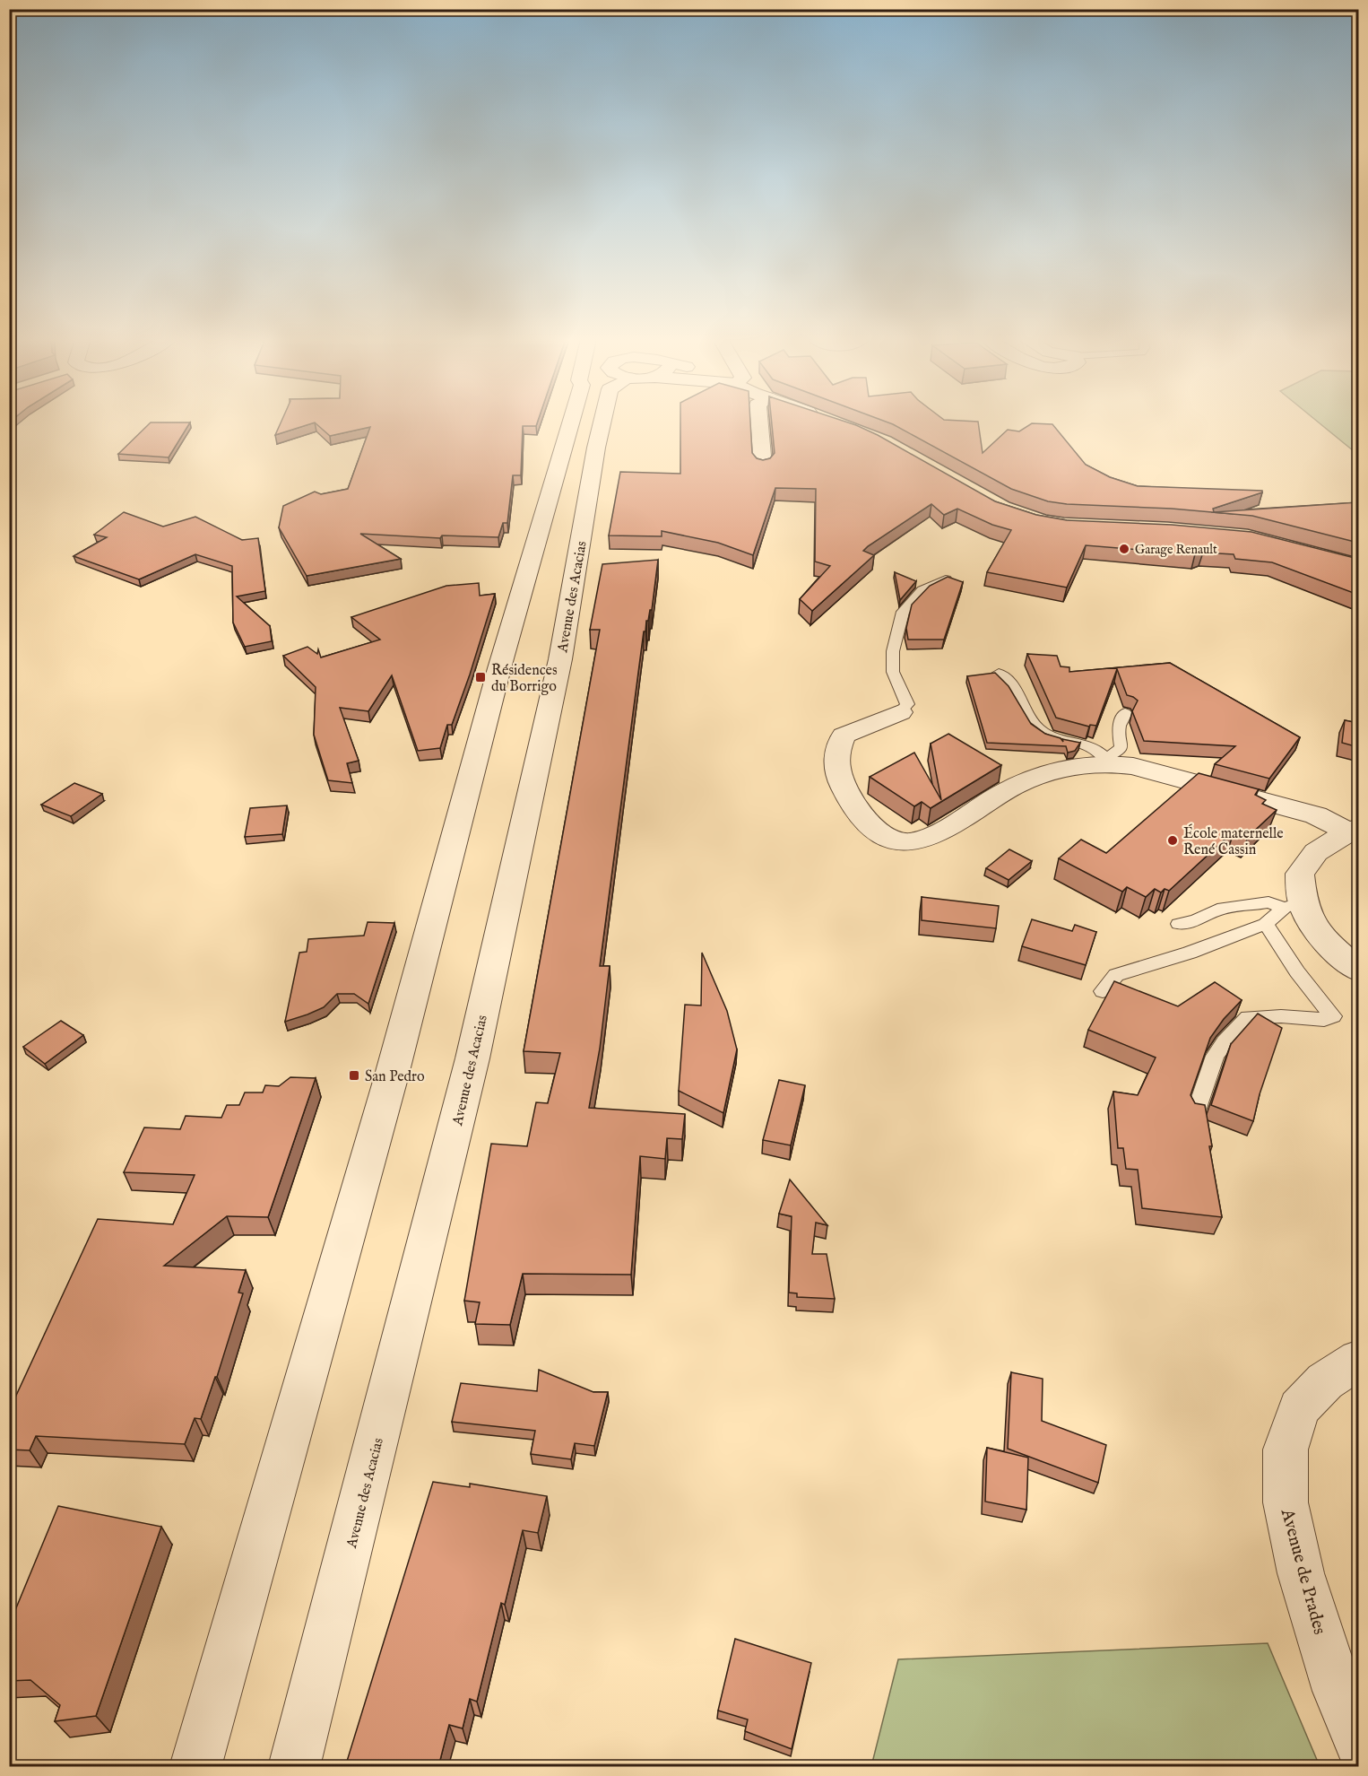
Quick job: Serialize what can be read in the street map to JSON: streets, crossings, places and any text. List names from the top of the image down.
{
  "streets": {
    "street": ["Avenue des Acacias", "Avenue de Prades"]
  },
  "places": {
    "other": ["Garage Renault", "École maternelle René Cassin"],
    "transit": ["Résidences du Borrigo", "San Pedro"]
  }
}
